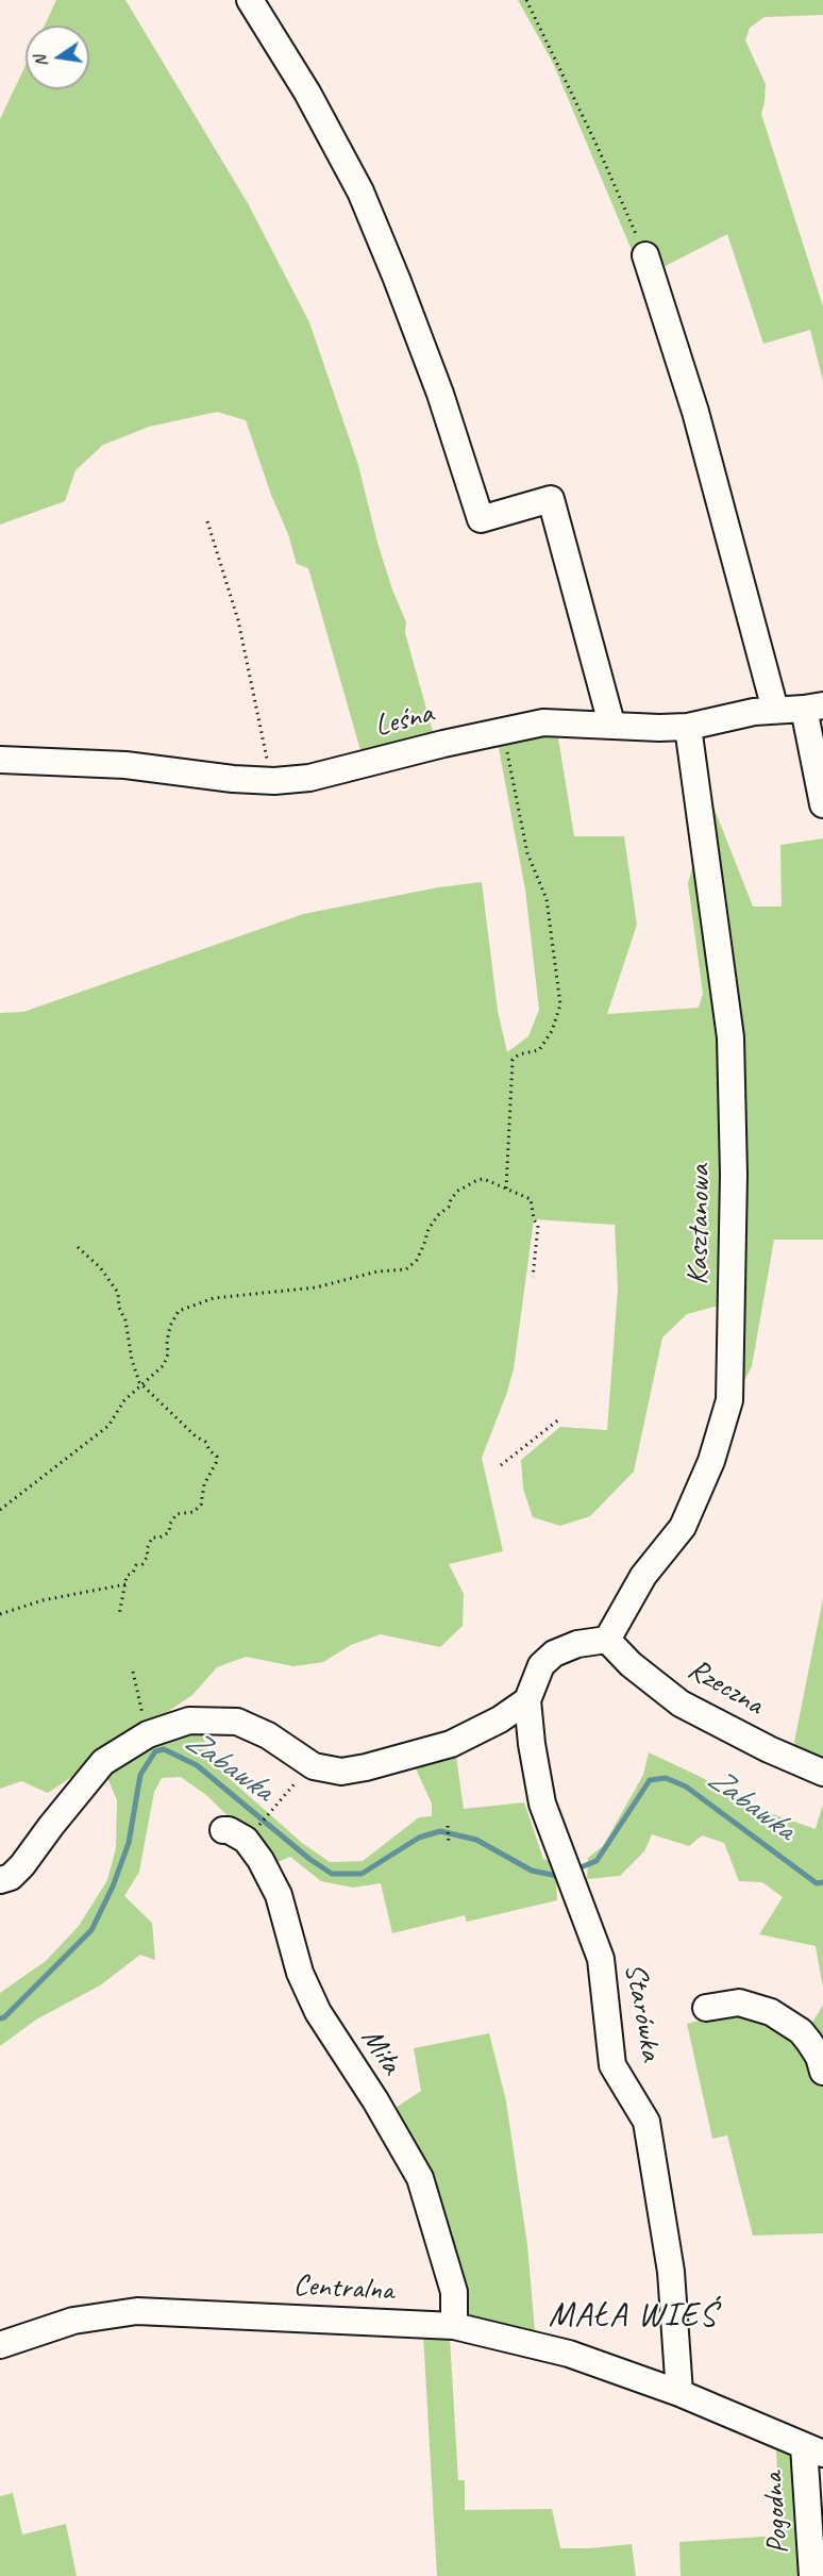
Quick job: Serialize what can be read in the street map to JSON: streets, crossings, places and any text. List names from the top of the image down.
{
  "streets": {
    "street": [
      "Leśna",
      "Kasztanowa",
      "Rzeczna",
      "Starówka",
      "Miła",
      "Centralna",
      "Pogodna"
    ]
  },
  "crossings": [
    ["Leśna", "Kasztanowa"],
    ["Kasztanowa", "Rzeczna"],
    ["Kasztanowa", "Starówka"],
    ["Rzeczna", "Starówka"],
    ["Starówka", "Centralna"],
    ["Miła", "Centralna"],
    ["Centralna", "Pogodna"]
  ],
  "districts": ["MAŁA WIEŚ"],
  "water": ["Zabawka"],
  "north": "left"
}
